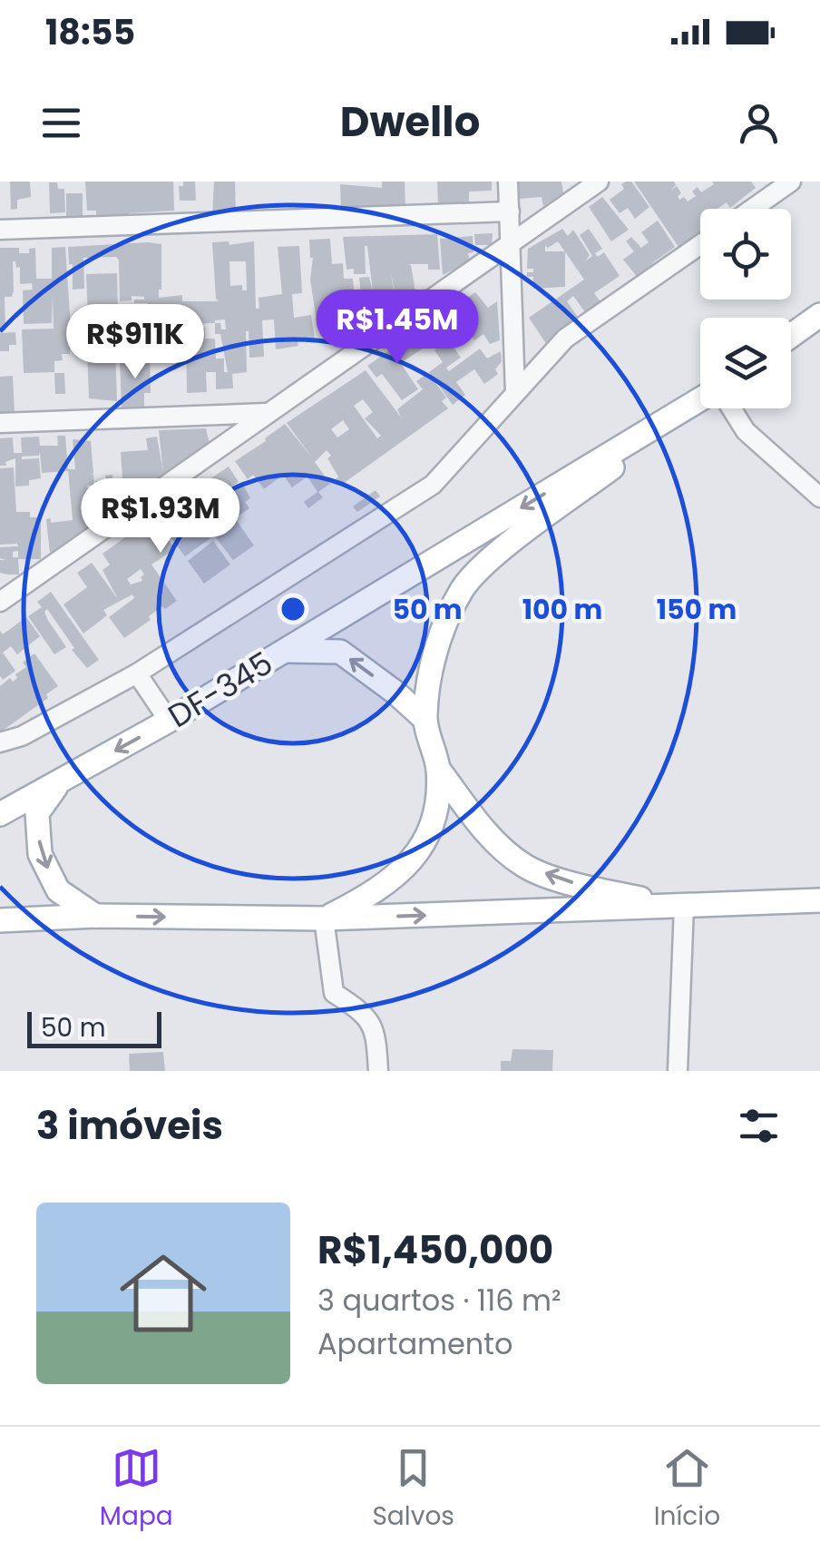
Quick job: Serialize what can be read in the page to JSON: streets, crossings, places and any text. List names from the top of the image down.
{
  "streets": {
    "main road": ["DF-345"]
  },
  "scale_bar": "50 m",
  "page": {
    "status": "18:55",
    "header": "Dwello",
    "price": ["R$1.45M", "R$911K", "R$1.93M"],
    "scale": "50 m",
    "heading": "3 imóveis",
    "list": [
      {
        "name": "R$1,450,000",
        "note": "3 quartos · 116 m² · Apartamento"
      }
    ],
    "tabs": ["Mapa", "Salvos", "Início"]
  },
  "rings": ["50 m", "100 m", "150 m"]
}
